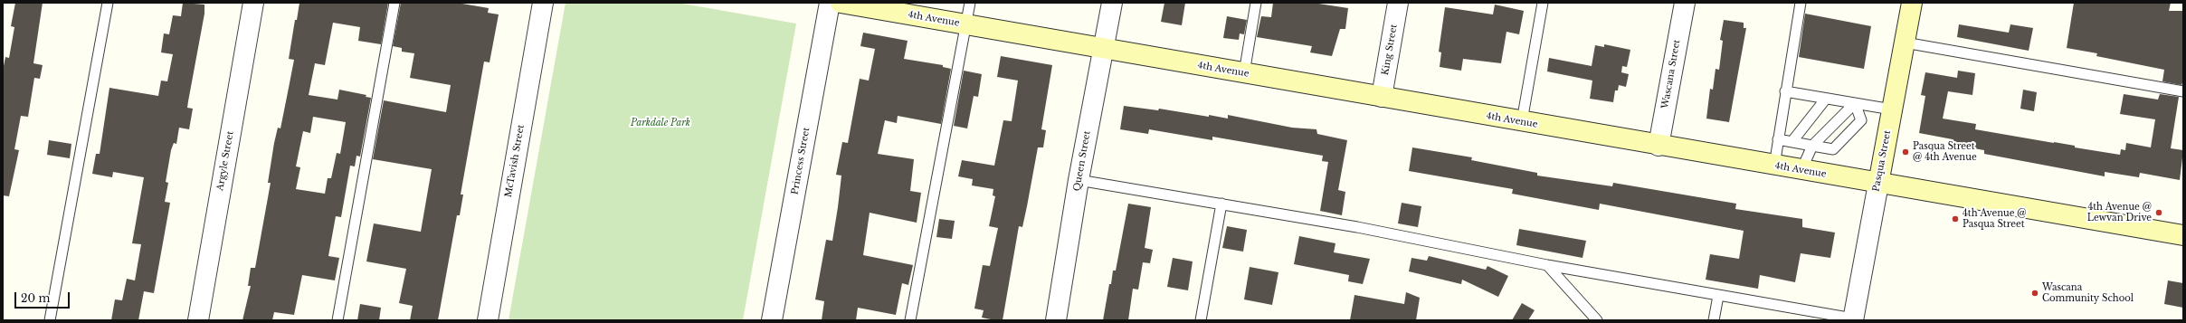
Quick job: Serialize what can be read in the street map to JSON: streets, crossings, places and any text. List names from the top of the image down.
{
  "streets": {
    "street": [
      "4th Avenue",
      "King Street",
      "Wascana Street",
      "Argyle Street",
      "McTavish Street",
      "Princess Street",
      "Queen Street",
      "Pasqua Street"
    ]
  },
  "crossings": [
    ["4th Avenue", "King Street"],
    ["4th Avenue", "Wascana Street"],
    ["4th Avenue", "Queen Street"],
    ["4th Avenue", "Pasqua Street"]
  ],
  "parks": ["Parkdale Park"],
  "places": [
    "Pasqua Street @ 4th Avenue",
    "4th Avenue @ Lewvan Drive",
    "4th Avenue @ Pasqua Street",
    "Wascana Community School"
  ],
  "scale_bar": "20 m"
}
